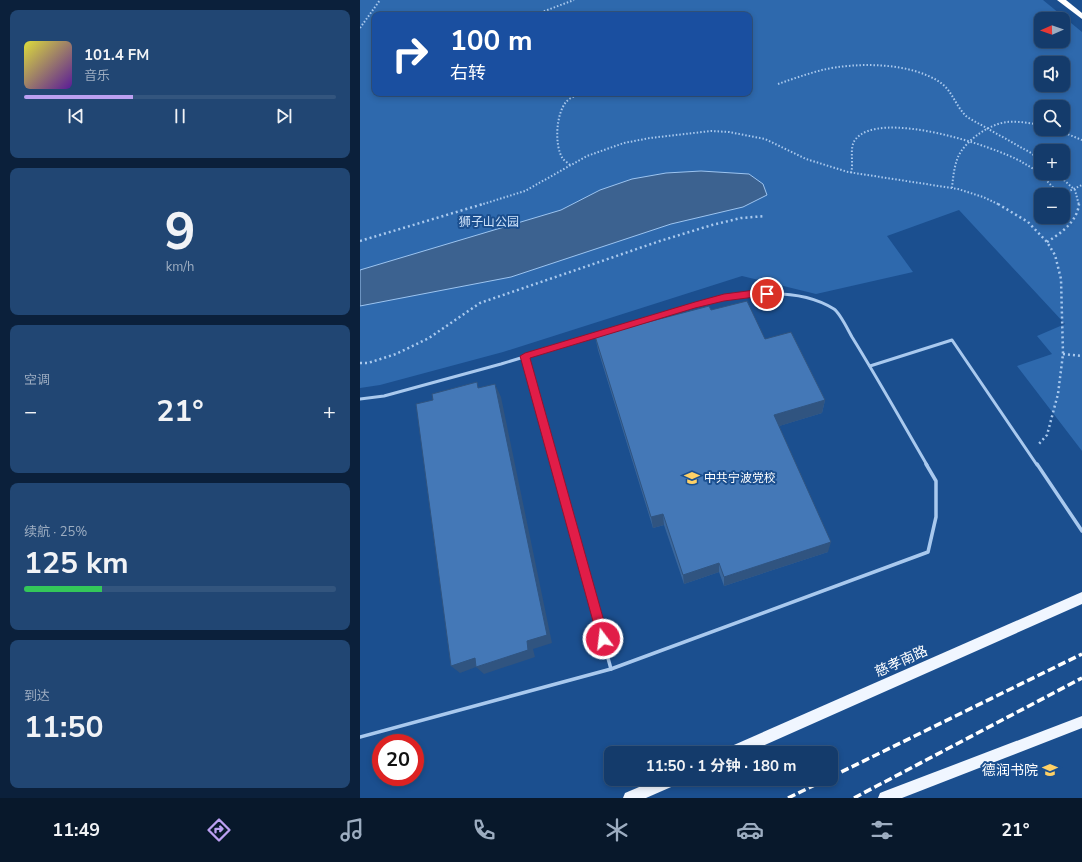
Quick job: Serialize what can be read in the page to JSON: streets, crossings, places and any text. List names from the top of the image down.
{
  "streets": {
    "main road": ["慈孝南路"]
  },
  "parks": ["狮子山公园"],
  "places": {
    "school or university": ["中共宁波党校", "德润书院"]
  },
  "north": "left",
  "page": {
    "map_buttons": ["+", "−"],
    "turn": ["100 m", "右转"],
    "song": ["101.4 FM", "音乐"],
    "tile": [
      ["9", "km/h"],
      "空调",
      ["续航 · 25%", "125 km"],
      ["到达", "11:50"]
    ],
    "heat": ["−", "21°", "+"],
    "limit": "20",
    "trip": "11:50 · 1 分钟 · 180 m",
    "tabs": ["11:49", "21°"]
  }
}
